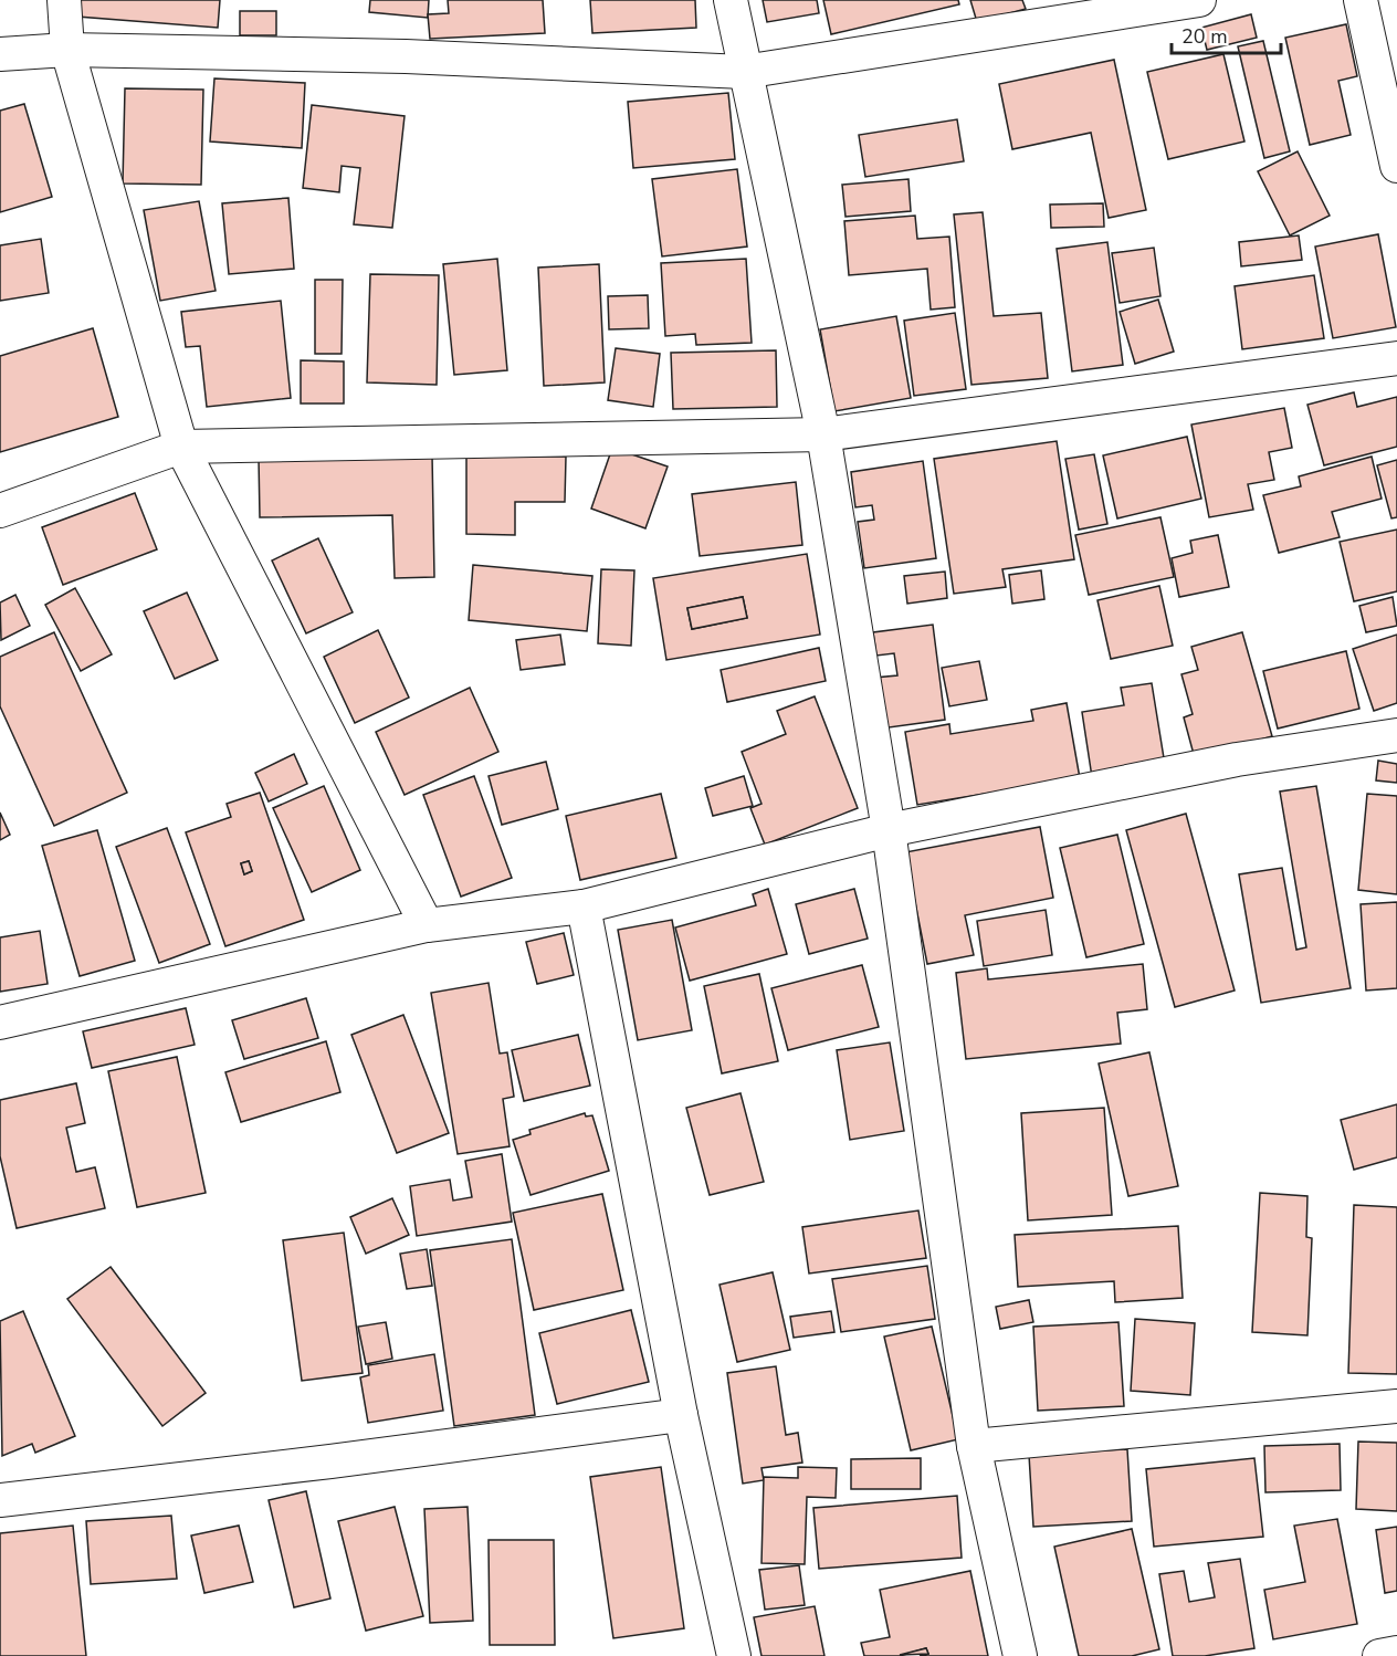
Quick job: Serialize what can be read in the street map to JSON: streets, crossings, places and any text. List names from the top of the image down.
{
  "scale_bar": "20 m"
}
